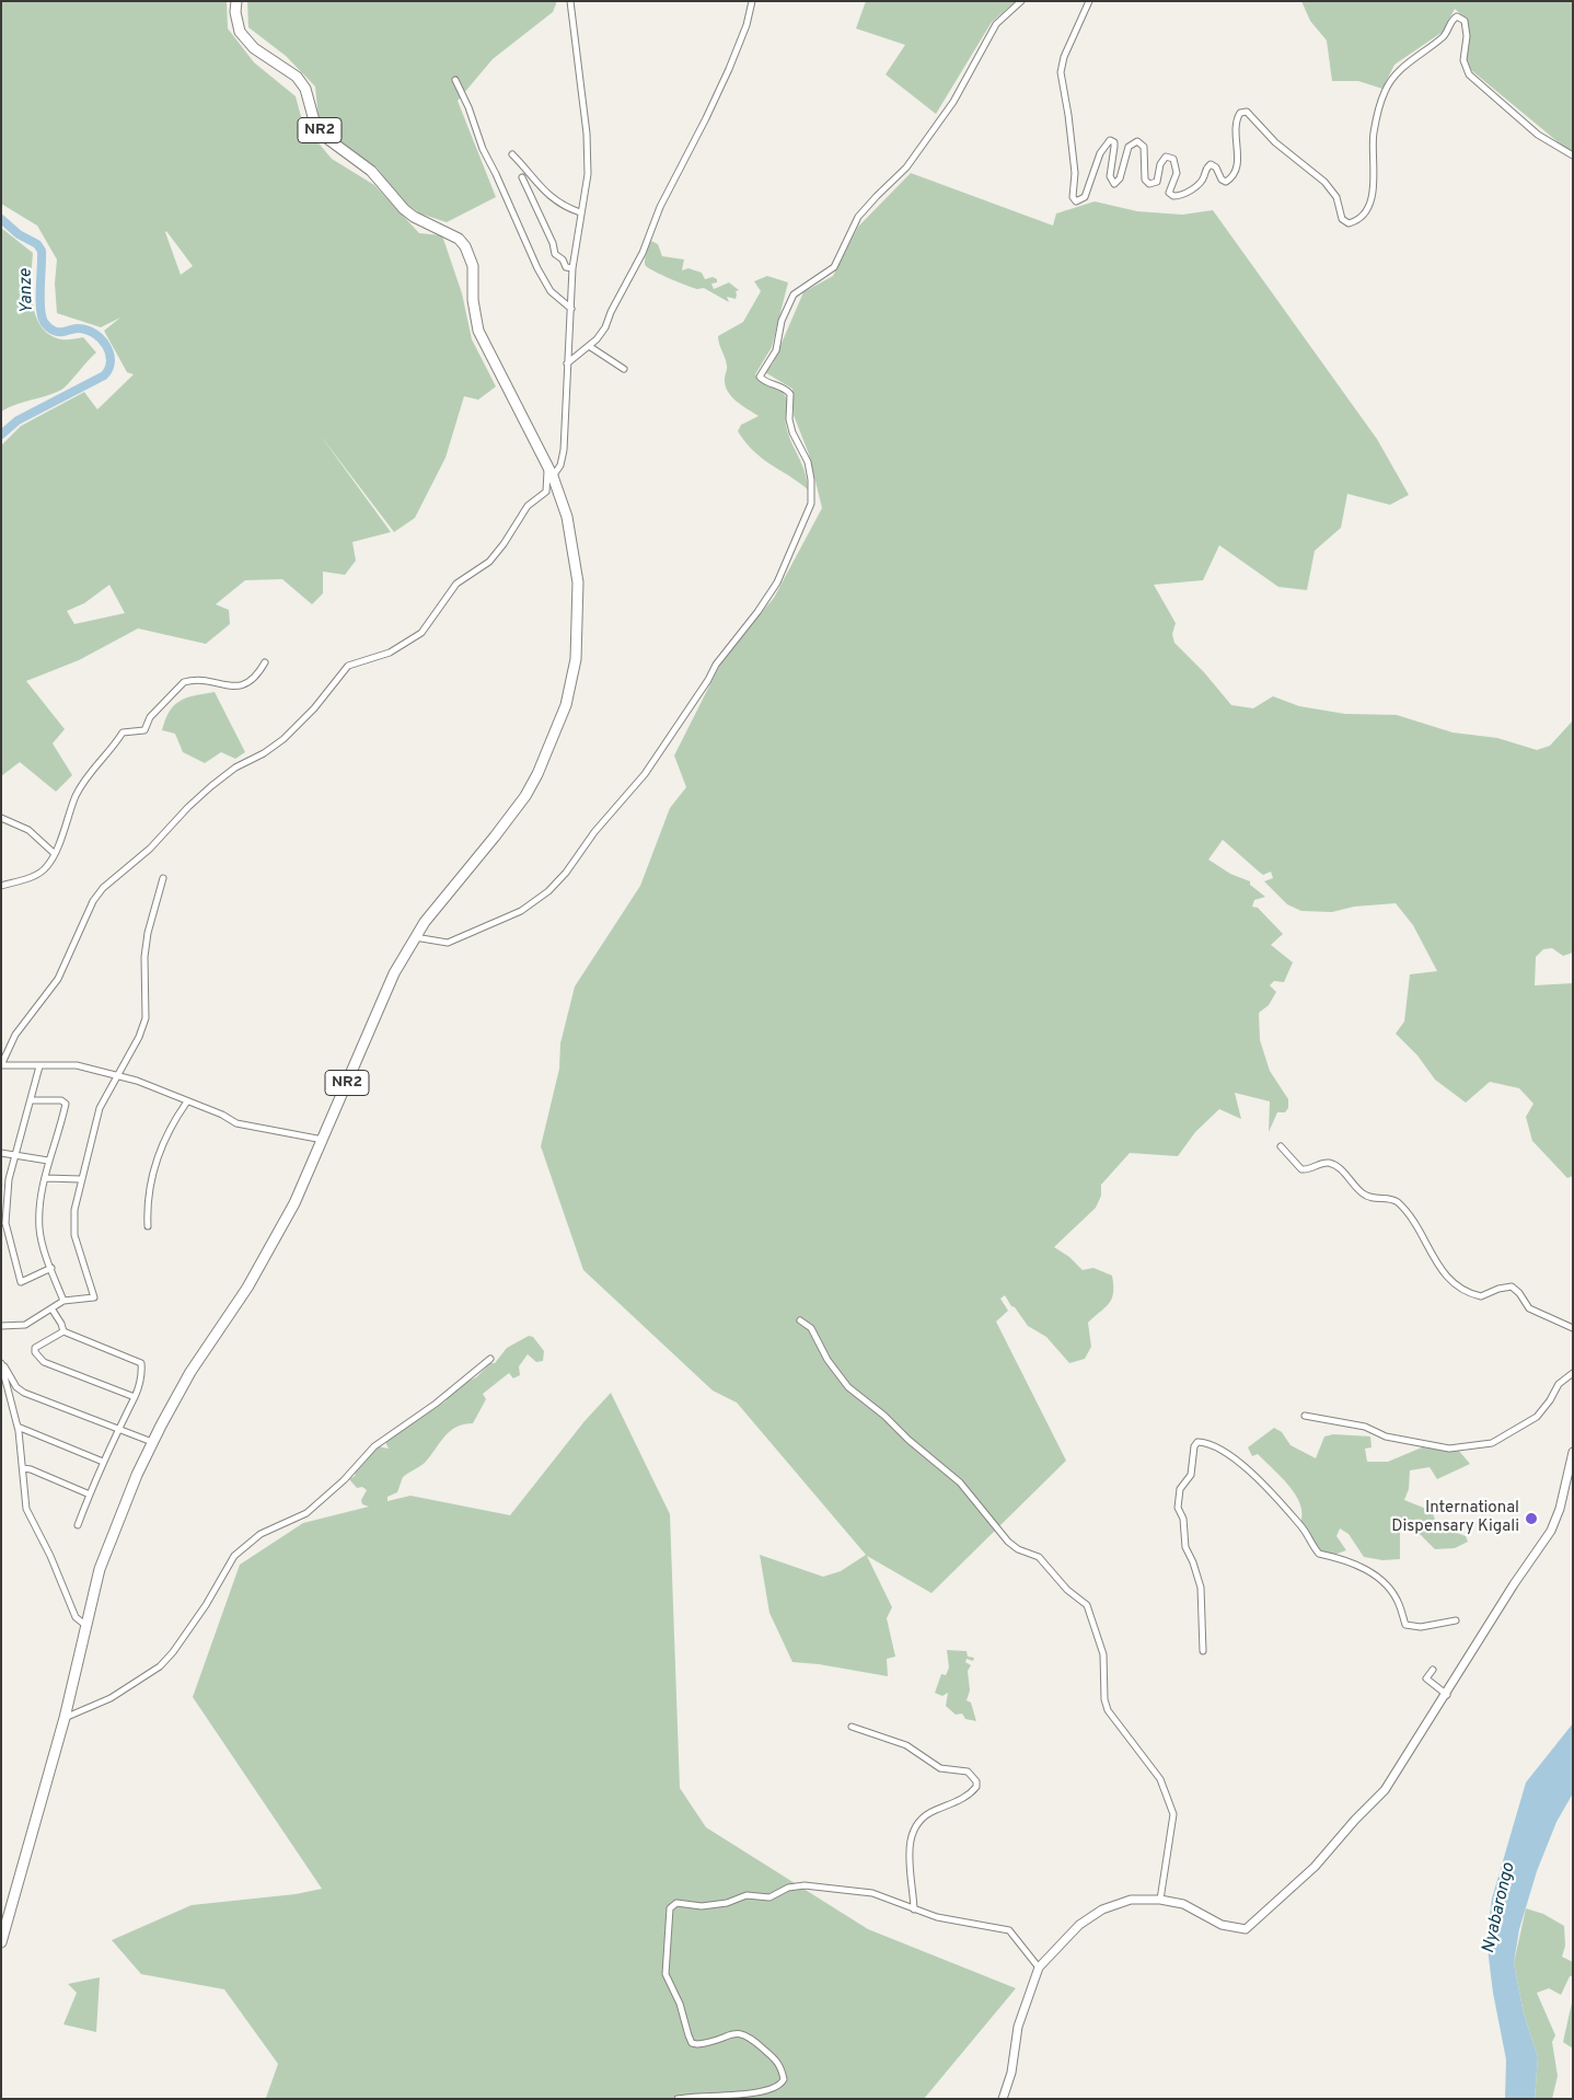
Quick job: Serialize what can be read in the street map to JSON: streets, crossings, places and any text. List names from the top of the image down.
{
  "streets": {
    "highway": ["NR2"]
  },
  "water": ["Yanze", "Nyabarongo"],
  "places": ["International Dispensary Kigali"]
}
